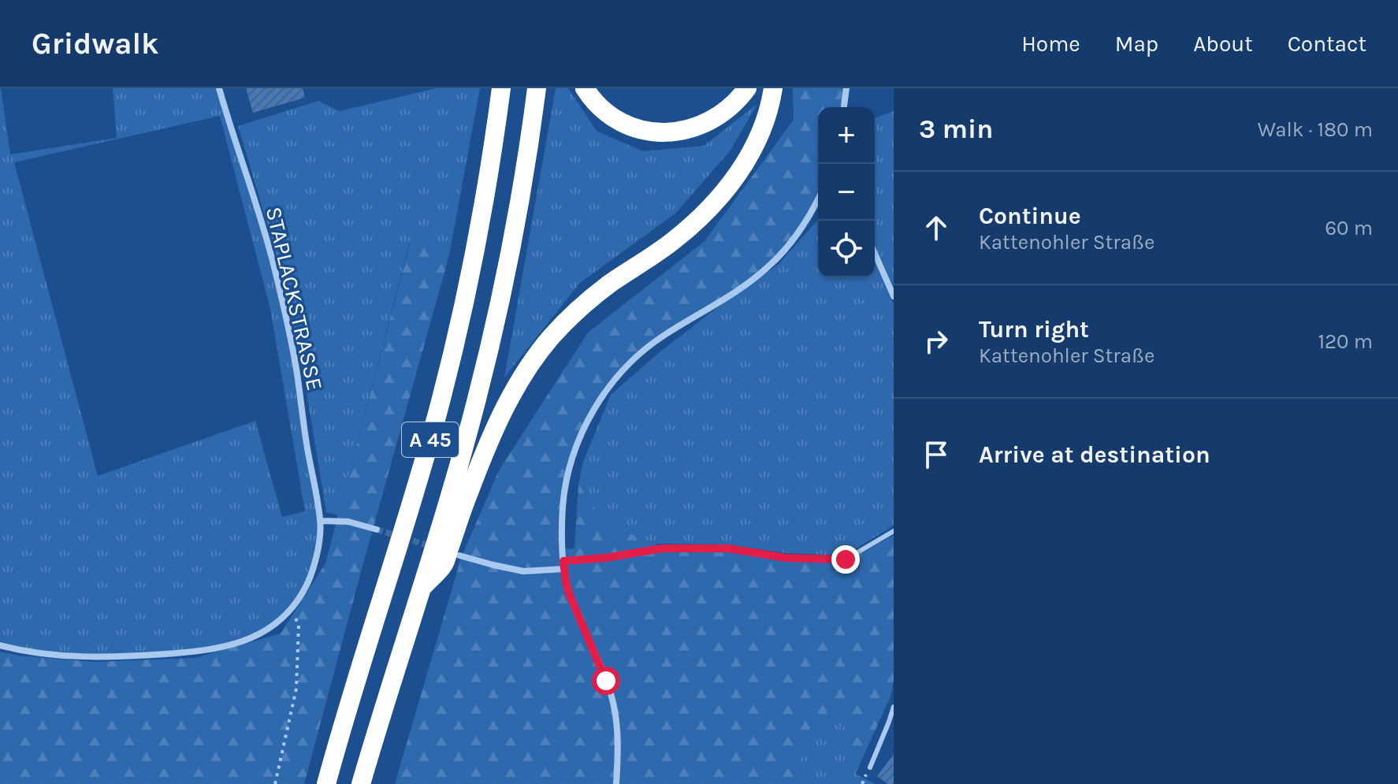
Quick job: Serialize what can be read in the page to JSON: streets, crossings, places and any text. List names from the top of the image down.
{
  "streets": {
    "highway": ["A 45"],
    "street": ["STAPLACKSTRASSE"]
  },
  "page": {
    "header": "Gridwalk",
    "nav": [
      "Home",
      "Map",
      "About",
      "Contact"
    ],
    "heading": ["3 min", "Walk · 180 m"],
    "map_buttons": ["+", "−"],
    "list": [
      ["Continue", "Kattenohler Straße", "60 m"],
      ["Turn right", "Kattenohler Straße", "120 m"],
      "Arrive at destination"
    ]
  }
}
